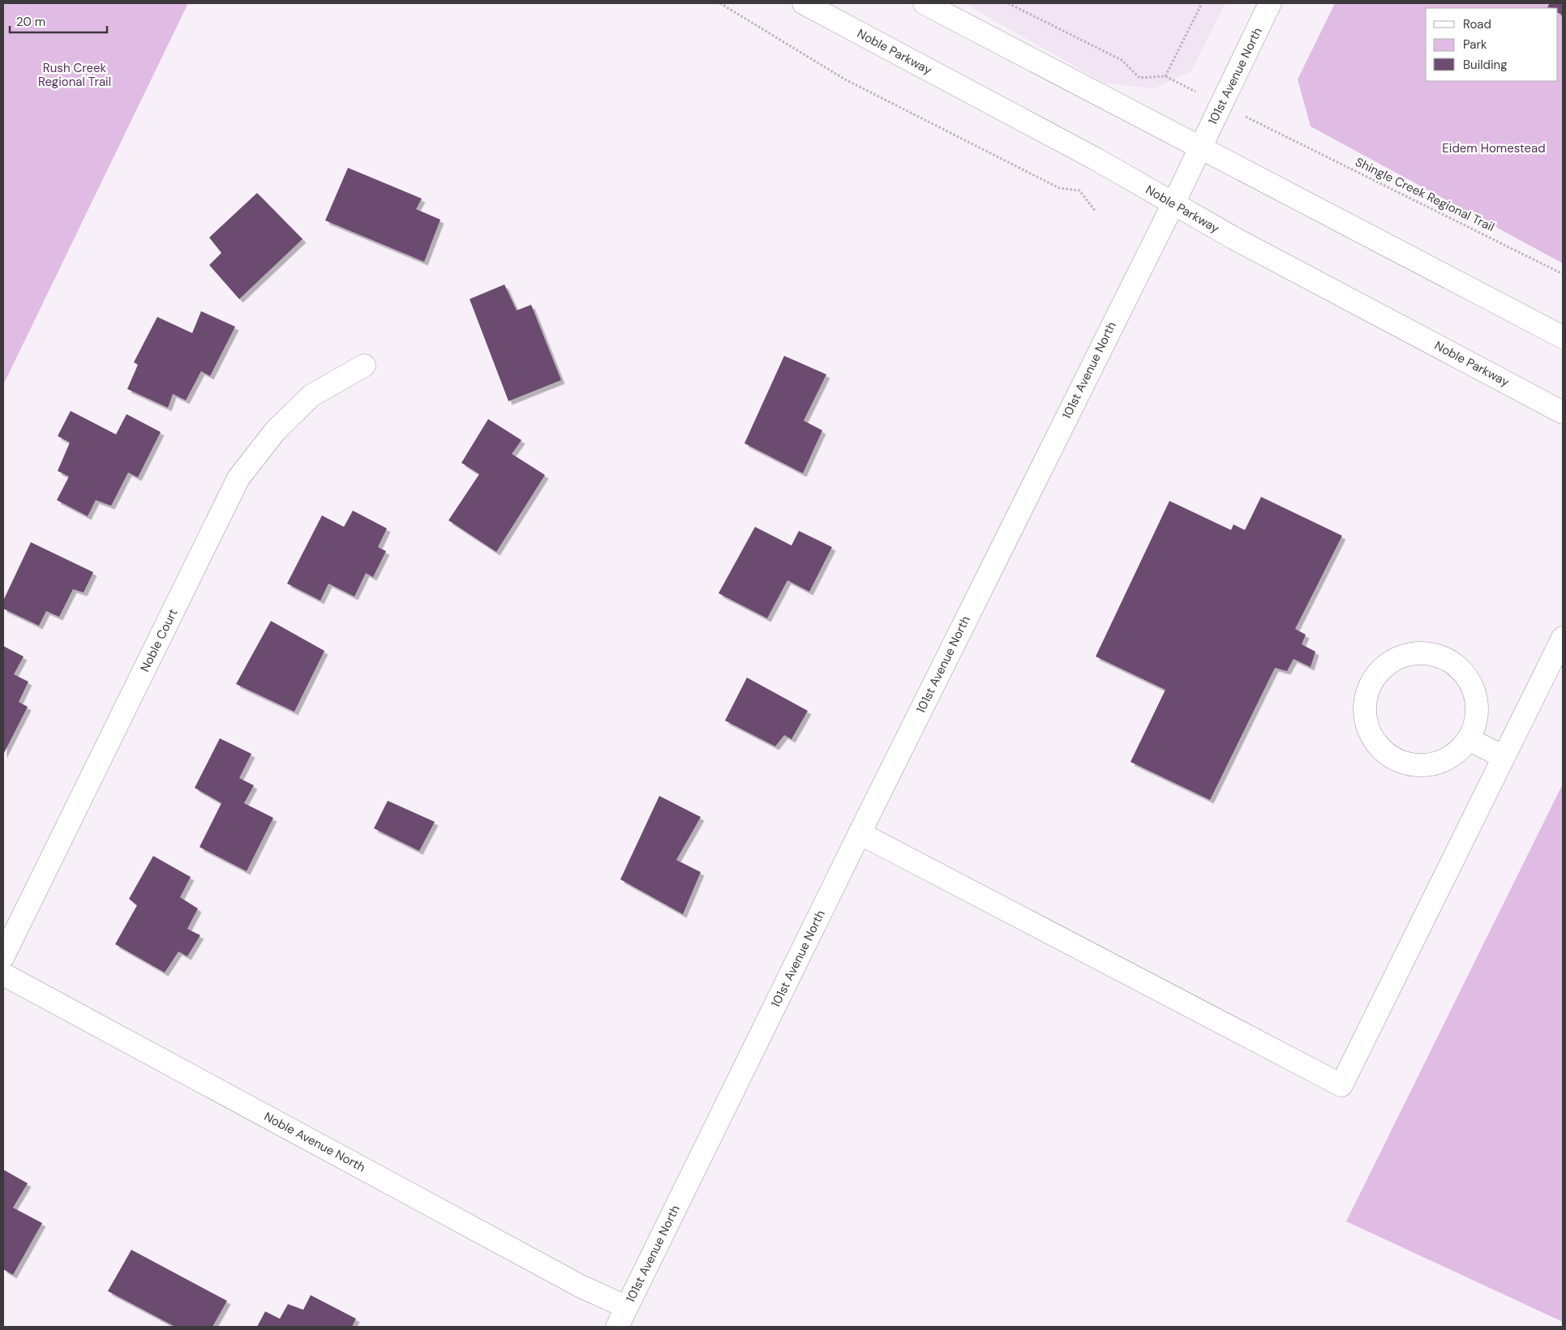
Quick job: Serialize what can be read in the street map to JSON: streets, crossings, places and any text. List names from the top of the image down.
{
  "streets": {
    "street": [
      "Noble Parkway",
      "101st Avenue North",
      "Noble Court",
      "Noble Avenue North"
    ],
    "path": ["Shingle Creek Regional Trail"]
  },
  "crossings": [
    ["Noble Parkway", "101st Avenue North"],
    ["101st Avenue North", "Noble Avenue North"]
  ],
  "parks": ["Rush Creek Regional Trail", "Eidem Homestead"],
  "legend": ["Road", "Park", "Building"],
  "scale_bar": "20 m"
}
